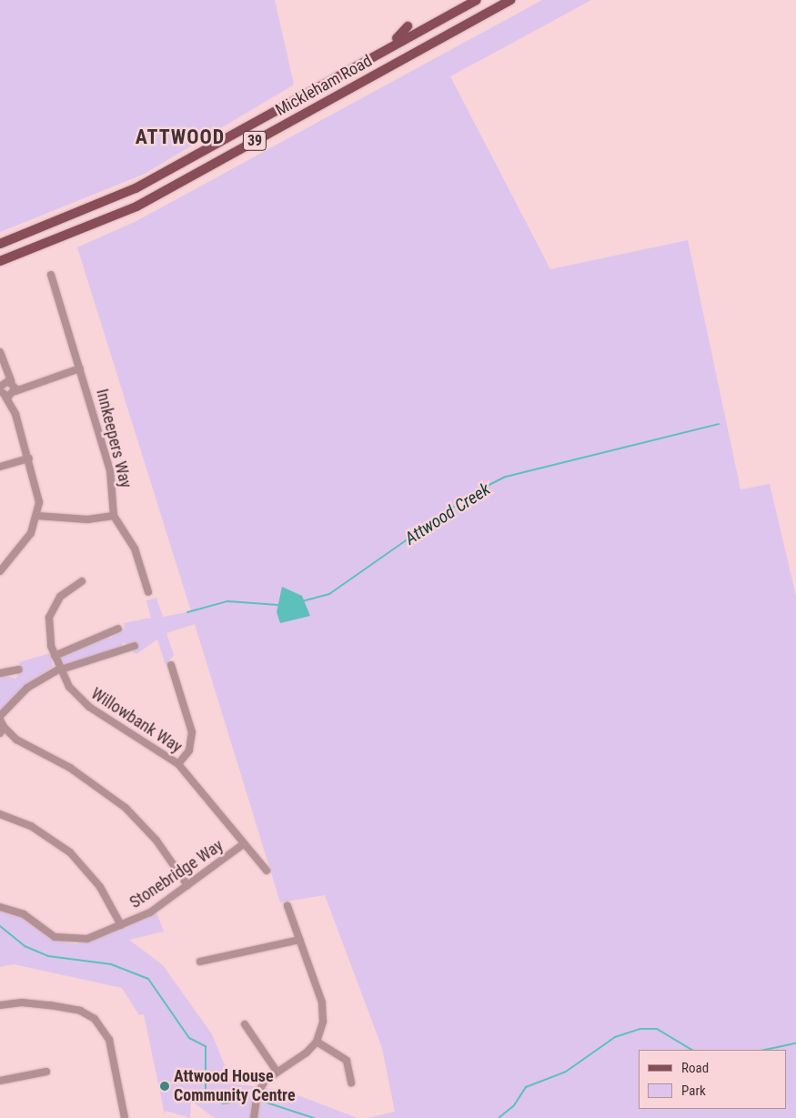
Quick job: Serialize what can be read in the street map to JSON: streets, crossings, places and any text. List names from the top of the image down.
{
  "streets": {
    "main road": ["Mickleham Road", "39"],
    "street": ["Innkeepers Way", "Willowbank Way", "Stonebridge Way"]
  },
  "crossings": [
    ["Willowbank Way", "Stonebridge Way"]
  ],
  "districts": ["ATTWOOD"],
  "water": ["Attwood Creek"],
  "places": ["Attwood House Community Centre"],
  "legend": ["Road", "Park"]
}
